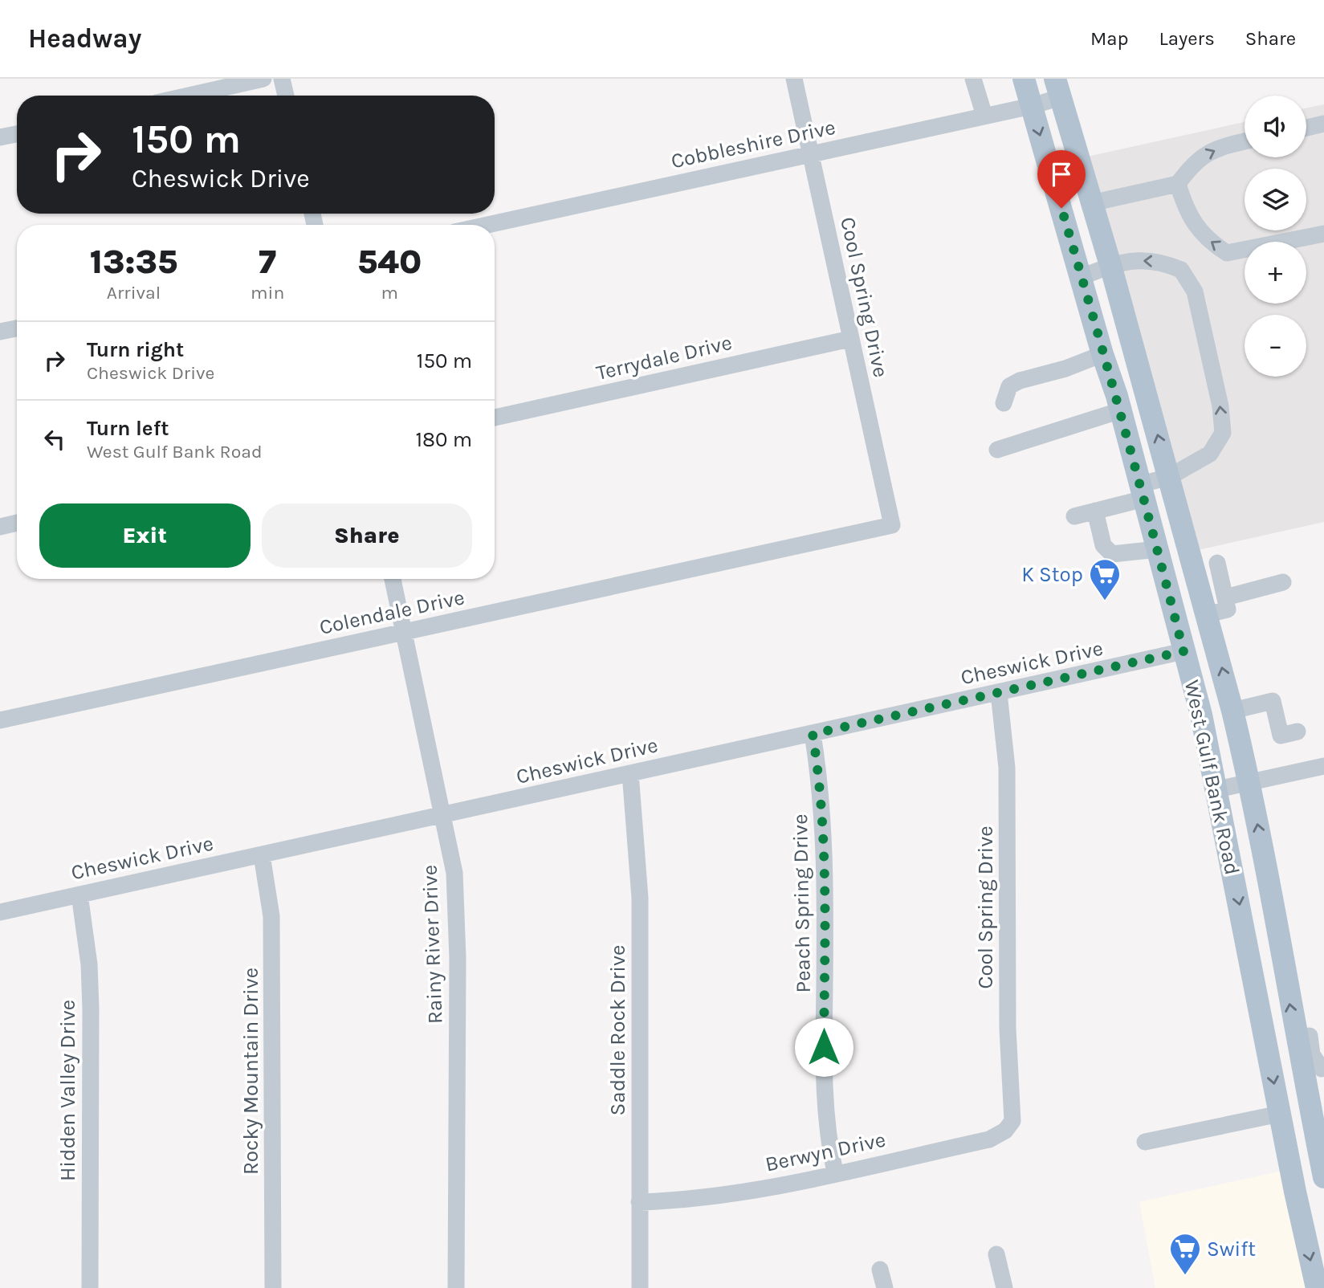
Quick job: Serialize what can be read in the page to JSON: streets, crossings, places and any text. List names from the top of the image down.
{
  "streets": {
    "main road": ["West Gulf Bank Road"],
    "street": [
      "Cobbleshire Drive",
      "Cool Spring Drive",
      "Terrydale Drive",
      "Colendale Drive",
      "Cheswick Drive",
      "Peach Spring Drive",
      "Rainy River Drive",
      "Saddle Rock Drive",
      "Rocky Mountain Drive",
      "Hidden Valley Drive",
      "Berwyn Drive"
    ]
  },
  "crossings": [
    ["Cobbleshire Drive", "Cool Spring Drive"],
    ["Cobbleshire Drive", "West Gulf Bank Road"],
    ["Cool Spring Drive", "Terrydale Drive"],
    ["Cool Spring Drive", "Colendale Drive"],
    ["Cool Spring Drive", "Cheswick Drive"],
    ["Cool Spring Drive", "Berwyn Drive"],
    ["Colendale Drive", "Rainy River Drive"],
    ["Cheswick Drive", "West Gulf Bank Road"],
    ["Cheswick Drive", "Peach Spring Drive"],
    ["Cheswick Drive", "Rainy River Drive"],
    ["Cheswick Drive", "Saddle Rock Drive"],
    ["Cheswick Drive", "Rocky Mountain Drive"],
    ["Cheswick Drive", "Hidden Valley Drive"],
    ["Peach Spring Drive", "Berwyn Drive"],
    ["Saddle Rock Drive", "Berwyn Drive"]
  ],
  "places": {
    "supermarket": ["K Stop", "Swift"]
  },
  "page": {
    "header": "Headway",
    "nav": ["Map", "Layers", "Share"],
    "map_buttons": ["+", "−"],
    "turn": ["150 m", "Cheswick Drive"],
    "eta": [
      "13:35",
      "Arrival",
      "7",
      "min",
      "540",
      "m"
    ],
    "list": [
      {
        "name": "Turn right",
        "note": "Cheswick Drive",
        "value": "150 m"
      },
      {
        "name": "Turn left",
        "note": "West Gulf Bank Road",
        "value": "180 m"
      }
    ],
    "buttons": ["Exit", "Share"]
  }
}
